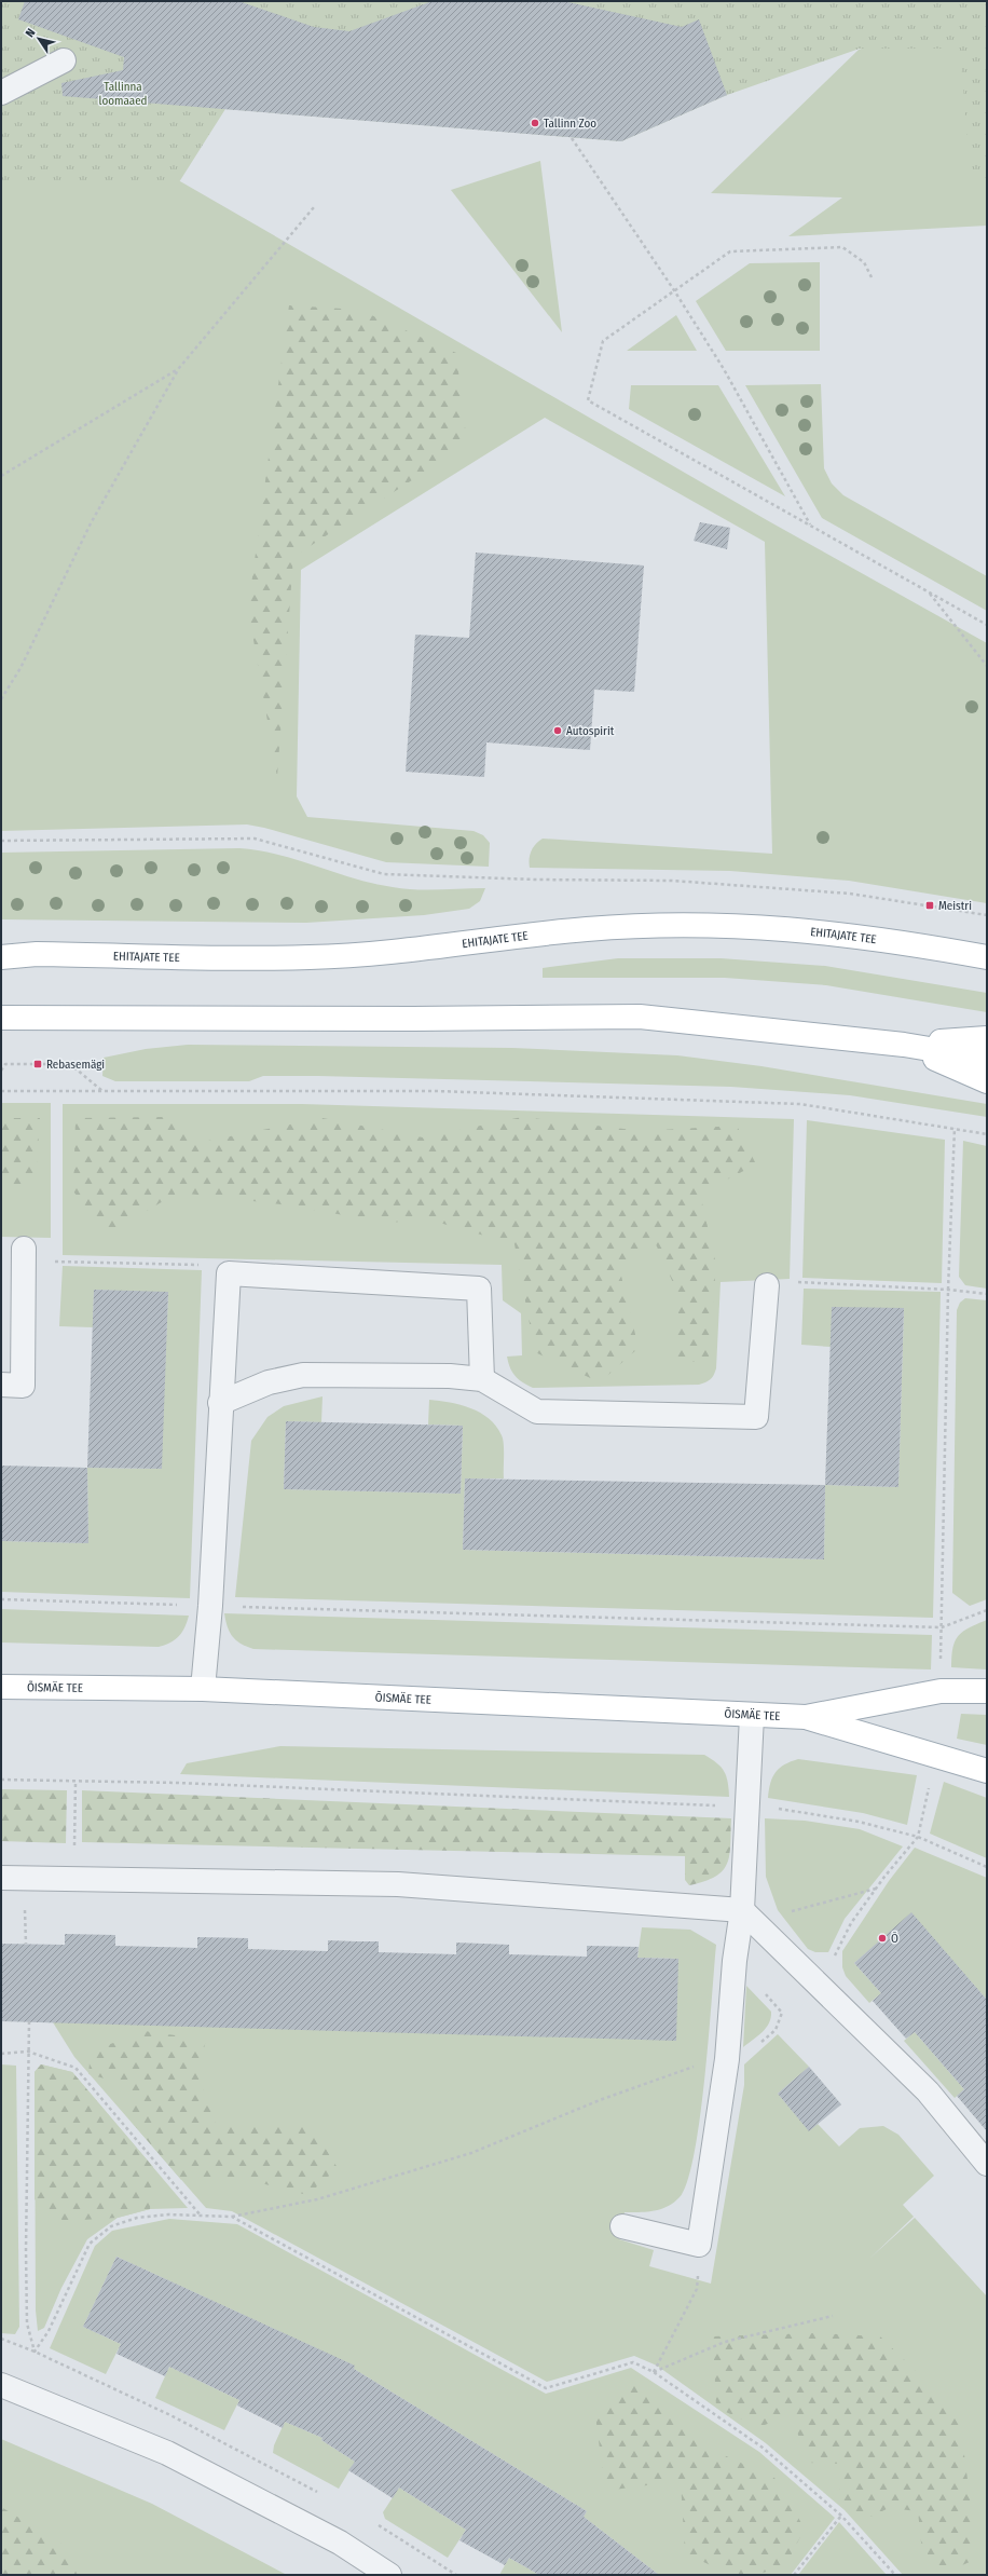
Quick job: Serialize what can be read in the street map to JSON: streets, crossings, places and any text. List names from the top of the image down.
{
  "streets": {
    "main road": ["EHITAJATE TEE", "ÕISMÄE TEE"]
  },
  "parks": ["Tallinna loomaaed"],
  "places": {
    "other": ["Tallinn Zoo", "Autospirit", "Õ"],
    "transit": ["Meistri", "Rebasemägi"]
  },
  "north": "top left"
}
